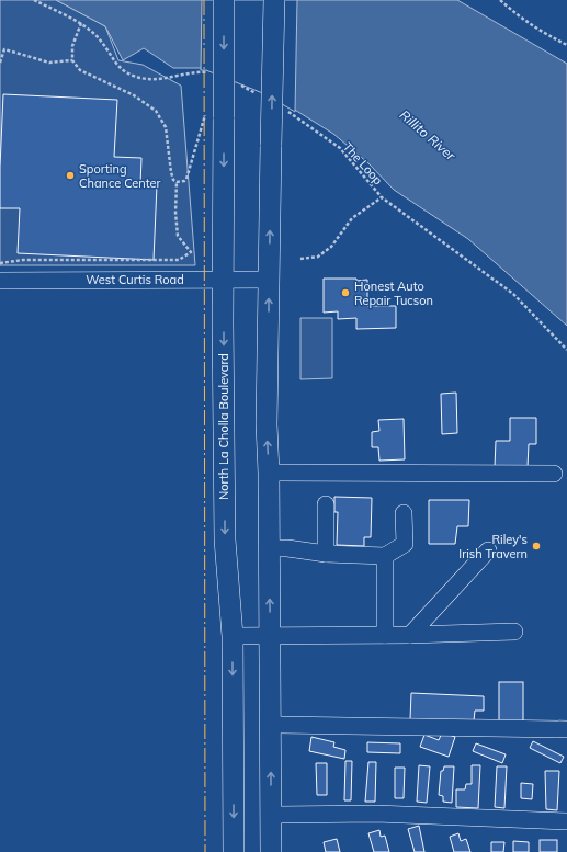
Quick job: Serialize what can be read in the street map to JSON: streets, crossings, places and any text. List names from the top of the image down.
{
  "streets": {
    "main road": ["North La Cholla Boulevard"],
    "street": ["West Curtis Road"],
    "path": ["The Loop"]
  },
  "crossings": [
    ["West Curtis Road", "North La Cholla Boulevard"]
  ],
  "water": ["Rillito River"],
  "places": ["Sporting Chance Center", "Honest Auto Repair Tucson", "Riley's Irish Travern"]
}
